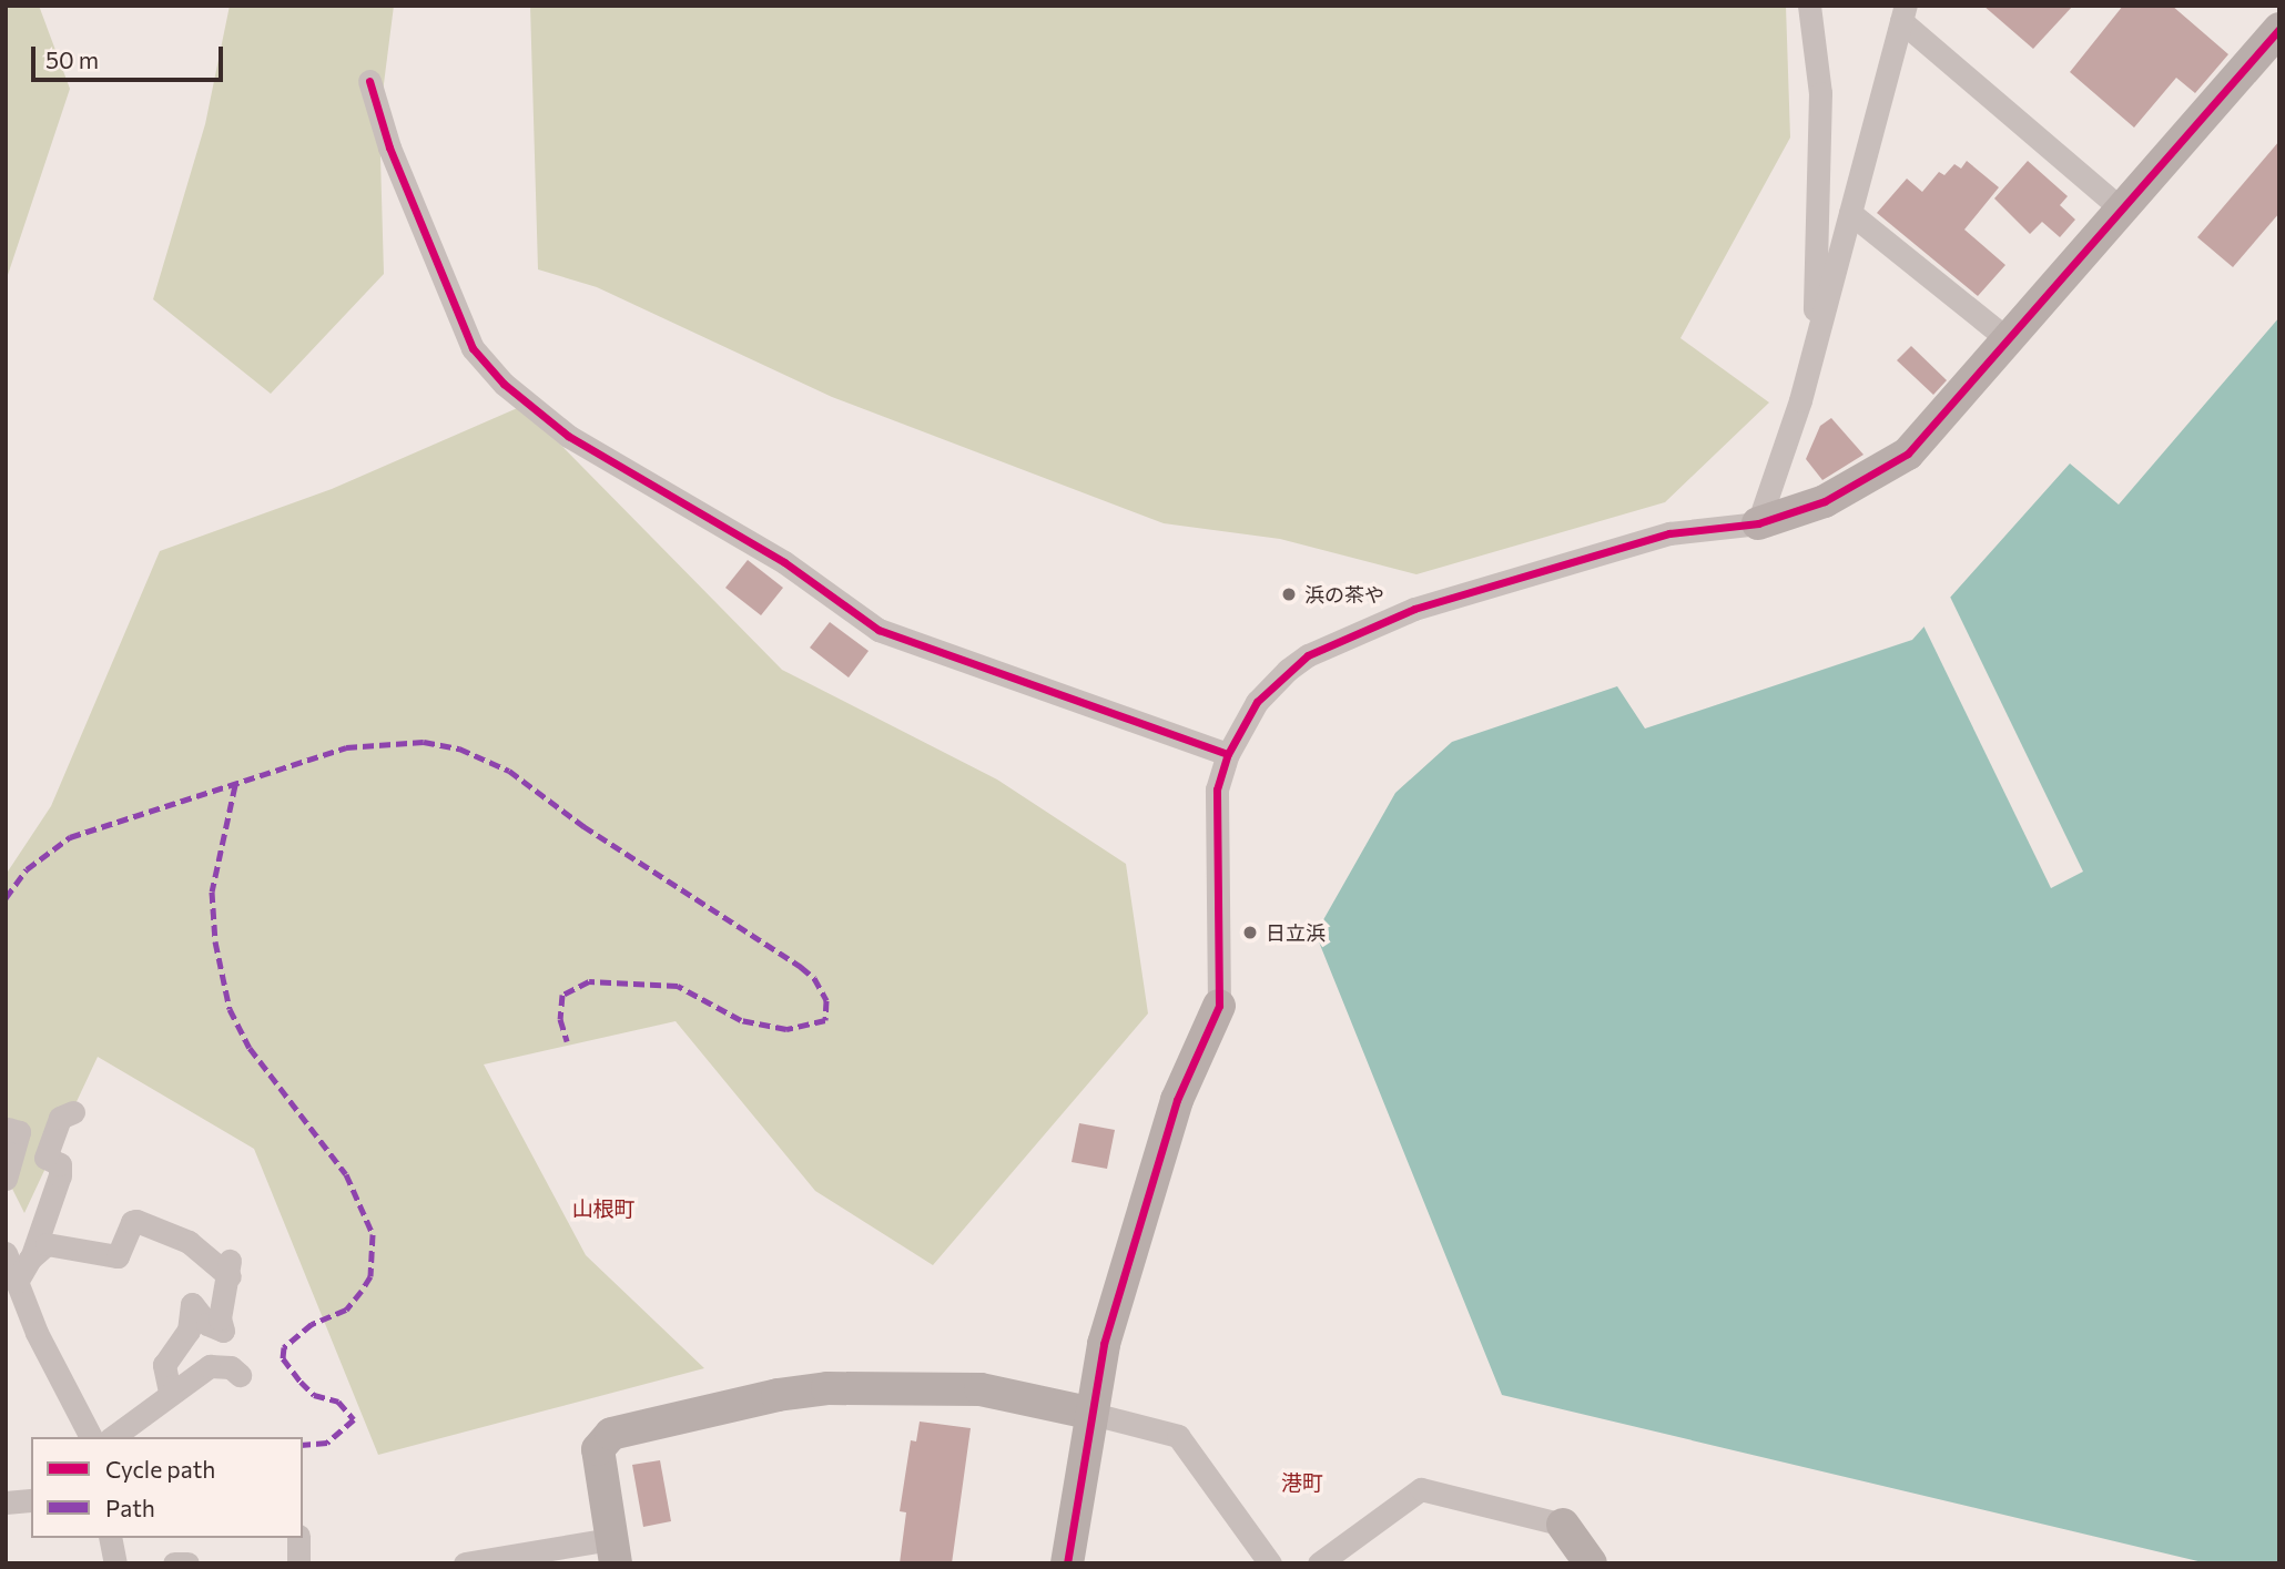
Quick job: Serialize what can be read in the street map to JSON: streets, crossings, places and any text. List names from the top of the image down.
{
  "districts": ["山根町", "港町"],
  "places": ["浜の茶や", "日立浜"],
  "legend": ["Cycle path", "Path"],
  "scale_bar": "50 m"
}
